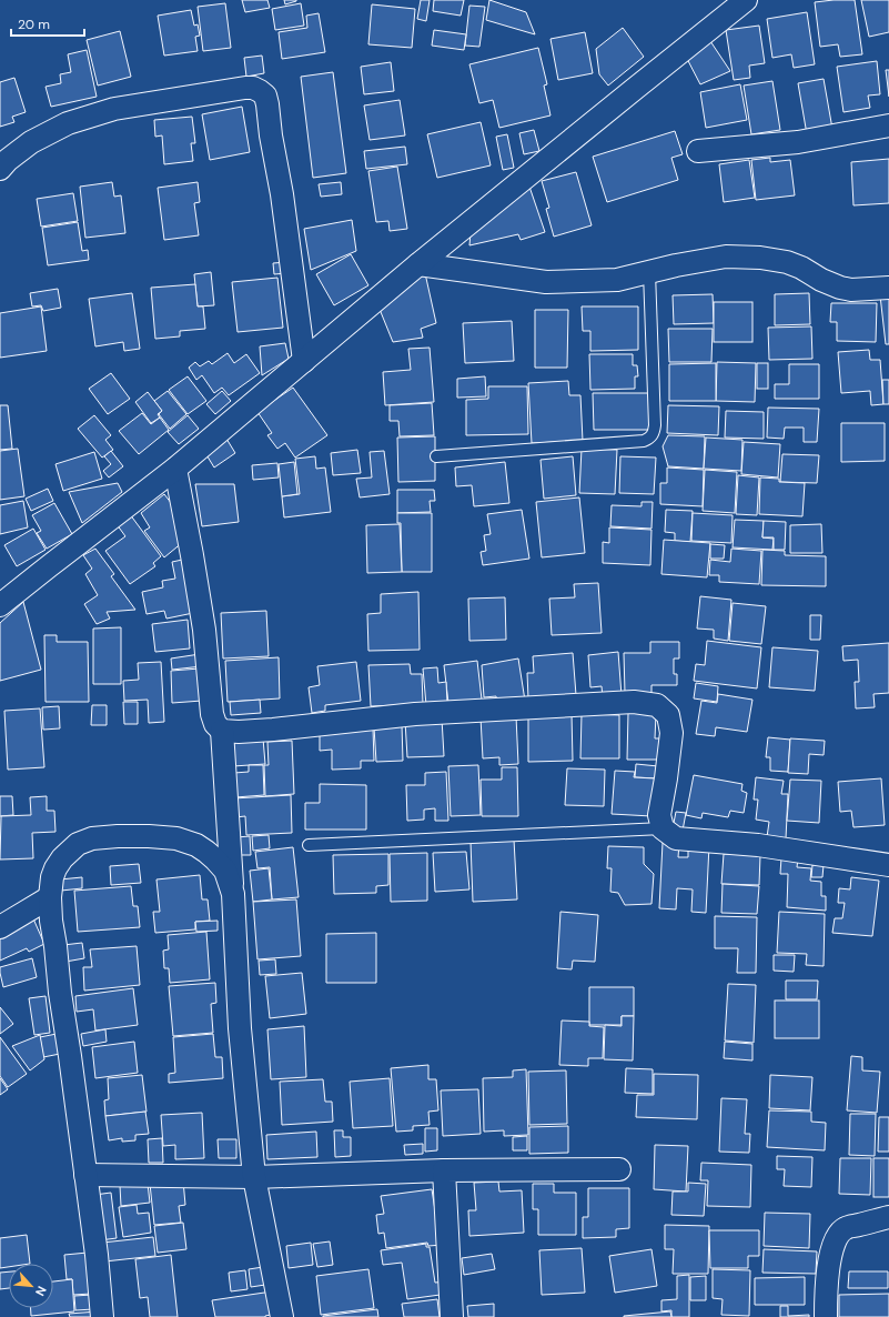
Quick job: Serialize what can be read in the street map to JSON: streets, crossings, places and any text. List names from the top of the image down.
{
  "scale_bar": "20 m",
  "north": "bottom right"
}
